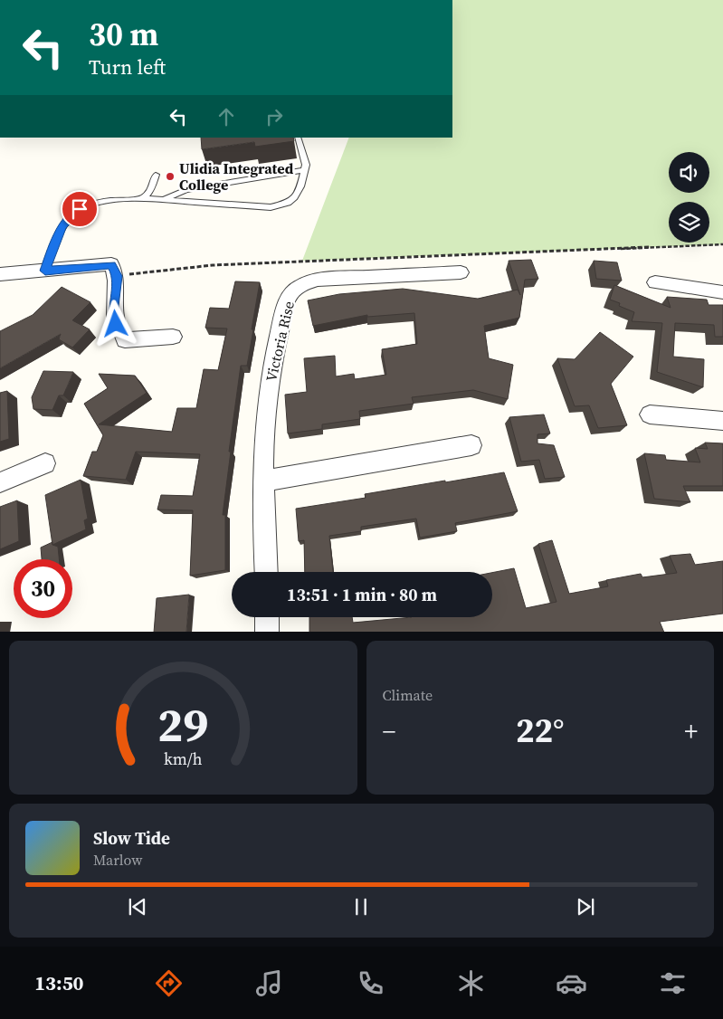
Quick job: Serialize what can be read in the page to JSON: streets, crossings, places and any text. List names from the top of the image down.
{
  "streets": {
    "street": ["Victoria Rise"]
  },
  "places": ["Ulidia Integrated College"],
  "page": {
    "turn": ["30 m", "Turn left"],
    "limit": "30",
    "trip": "13:51 · 1 min · 80 m",
    "tile": "Climate",
    "heat": ["−", "22°", "+"],
    "song": ["Slow Tide", "Marlow"],
    "tabs": "13:50",
    "gauge": ["29", "km/h"]
  }
}
